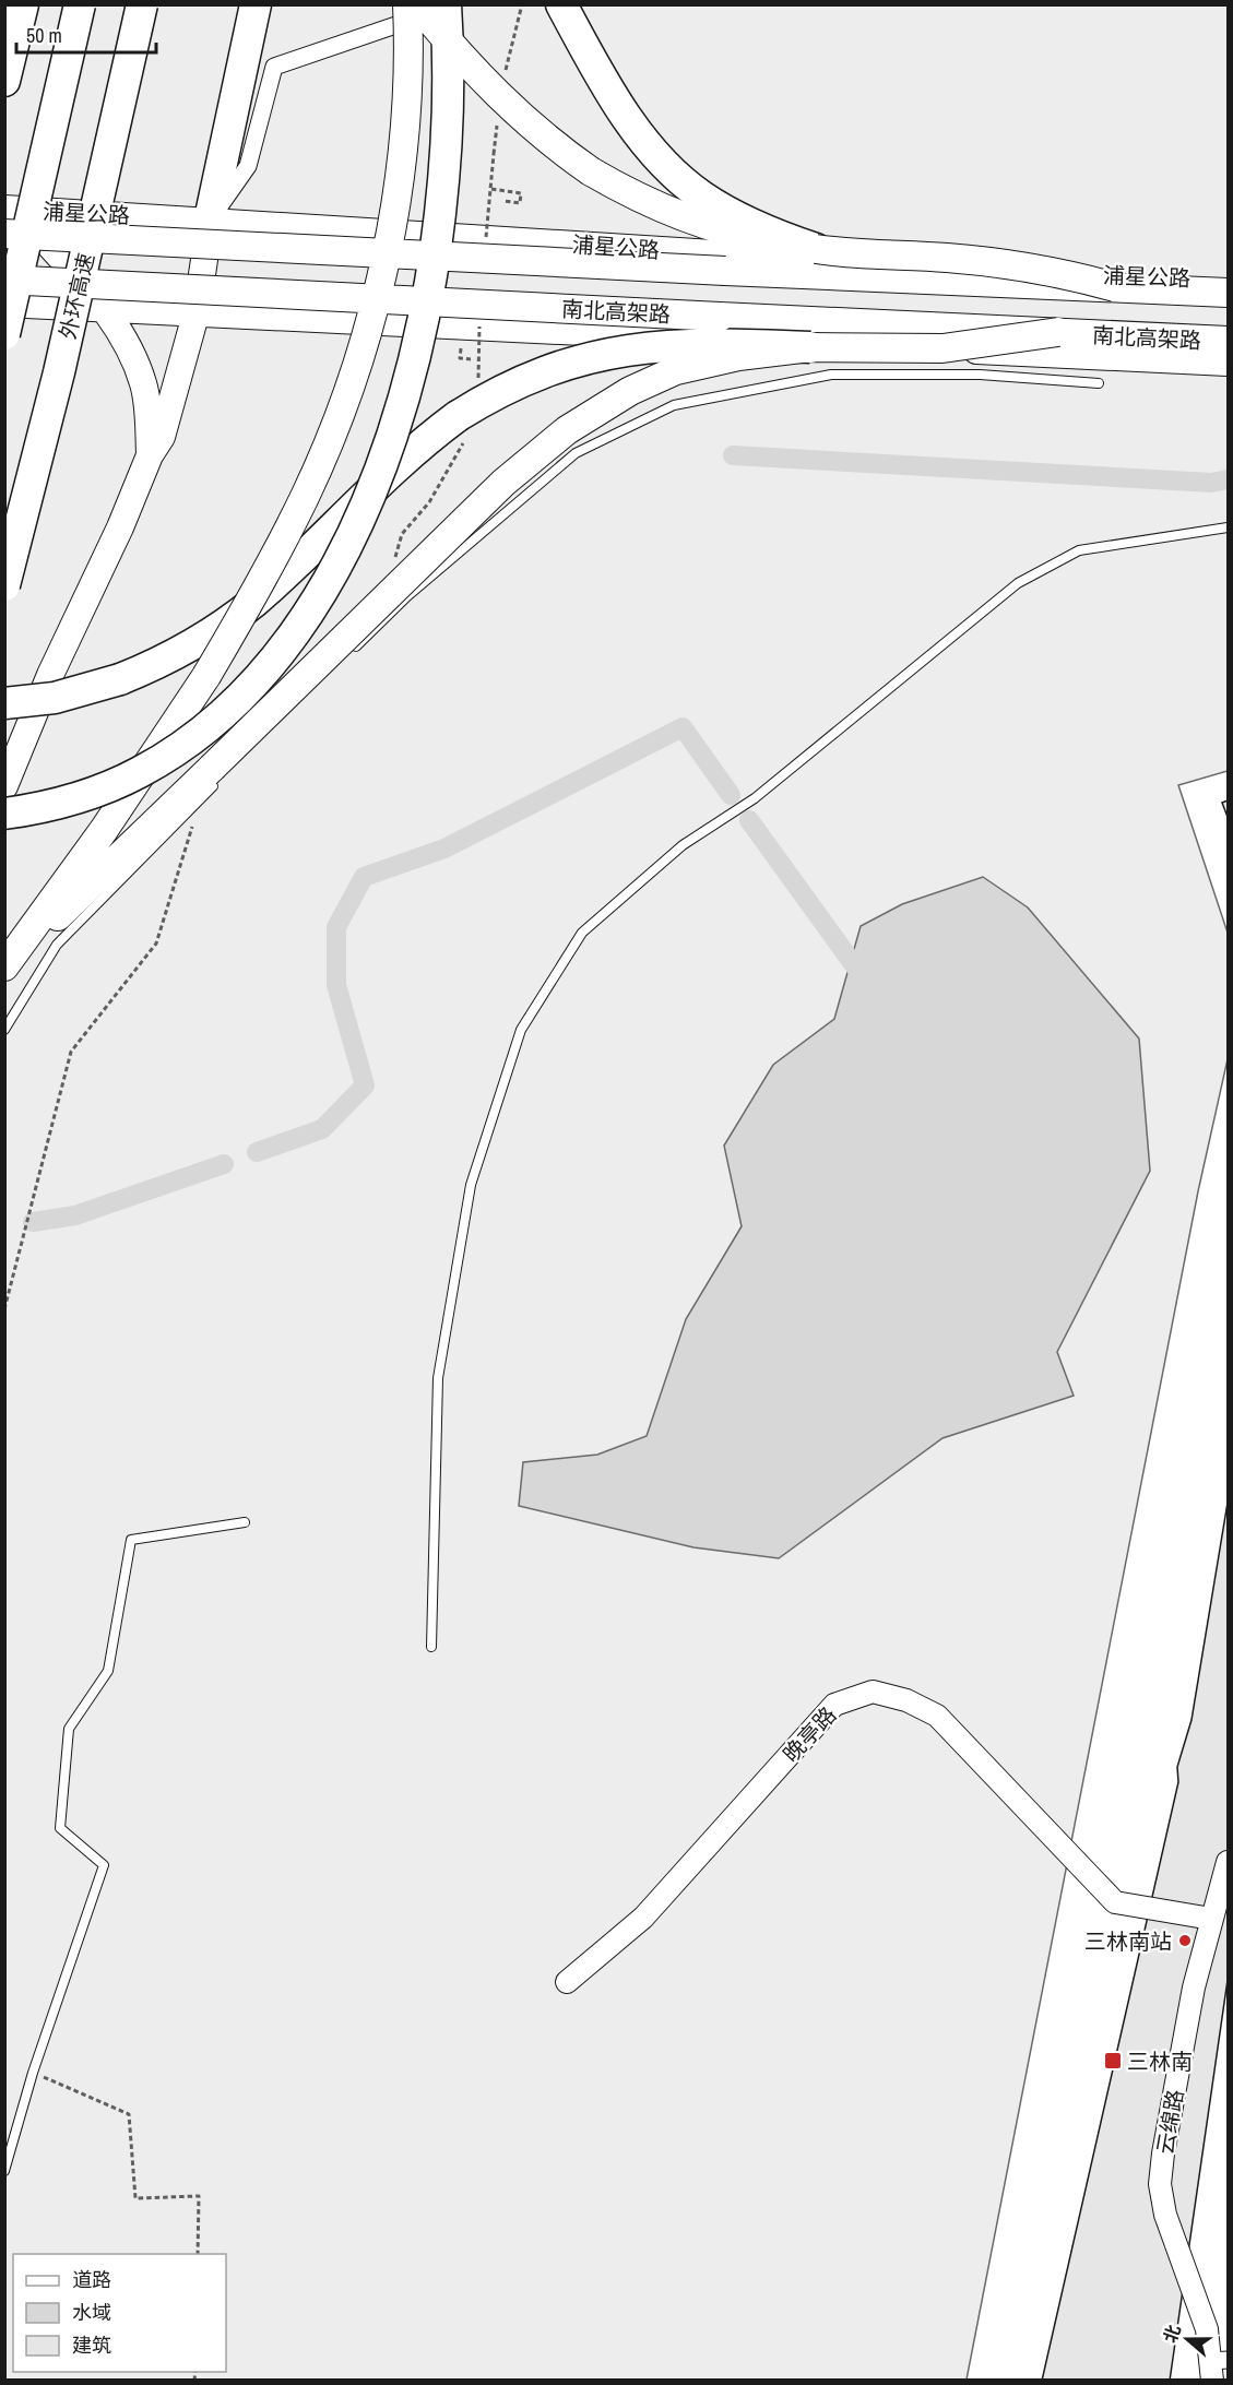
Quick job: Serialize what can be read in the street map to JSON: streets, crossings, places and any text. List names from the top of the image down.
{
  "streets": {
    "highway": ["外环高速", "南北高架路"],
    "main road": ["浦星公路"],
    "street": ["晚亭路", "云绵路"]
  },
  "crossings": [
    ["晚亭路", "云绵路"]
  ],
  "places": {
    "other": ["三林南站"],
    "transit": ["三林南"]
  },
  "legend": ["道路", "水域", "建筑"],
  "scale_bar": "50 m",
  "north": "left"
}
